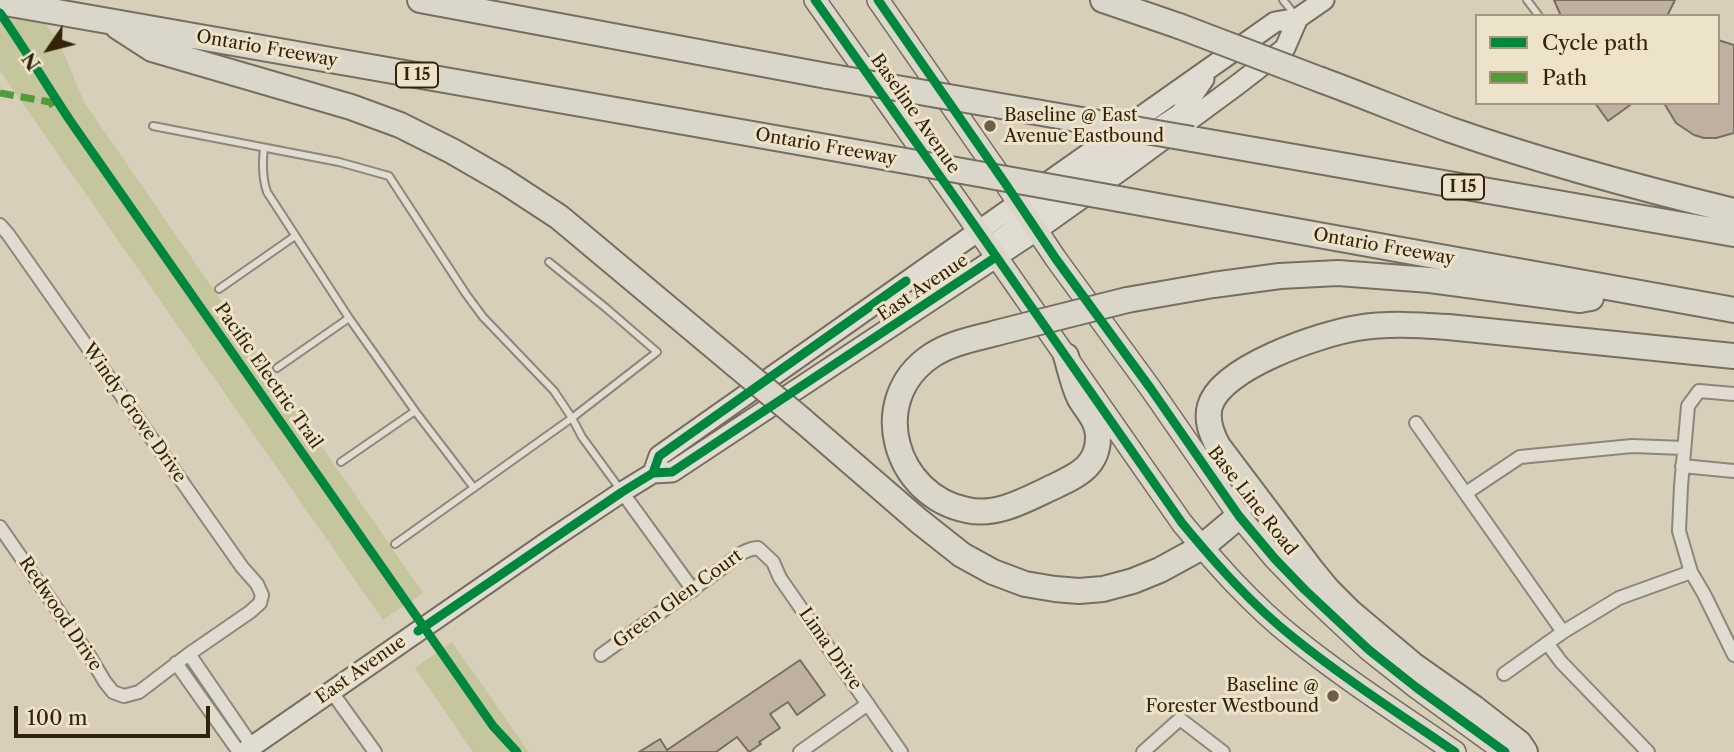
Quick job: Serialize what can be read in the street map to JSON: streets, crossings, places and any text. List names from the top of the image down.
{
  "streets": {
    "highway": ["Ontario Freeway", "I 15"],
    "main road": ["Baseline Avenue", "East Avenue", "Base Line Road"],
    "street": [
      "Windy Grove Drive",
      "Green Glen Court",
      "Redwood Drive",
      "Lima Drive"
    ],
    "cycle path": ["Pacific Electric Trail"]
  },
  "crossings": [
    ["Baseline Avenue", "East Avenue"],
    ["Baseline Avenue", "Base Line Road"],
    ["East Avenue", "Base Line Road"],
    ["Green Glen Court", "Lima Drive"]
  ],
  "places": ["Baseline @ East Avenue Eastbound", "Baseline @ Forester Westbound"],
  "legend": ["Cycle path", "Path"],
  "scale_bar": "100 m",
  "north": "bottom left"
}
